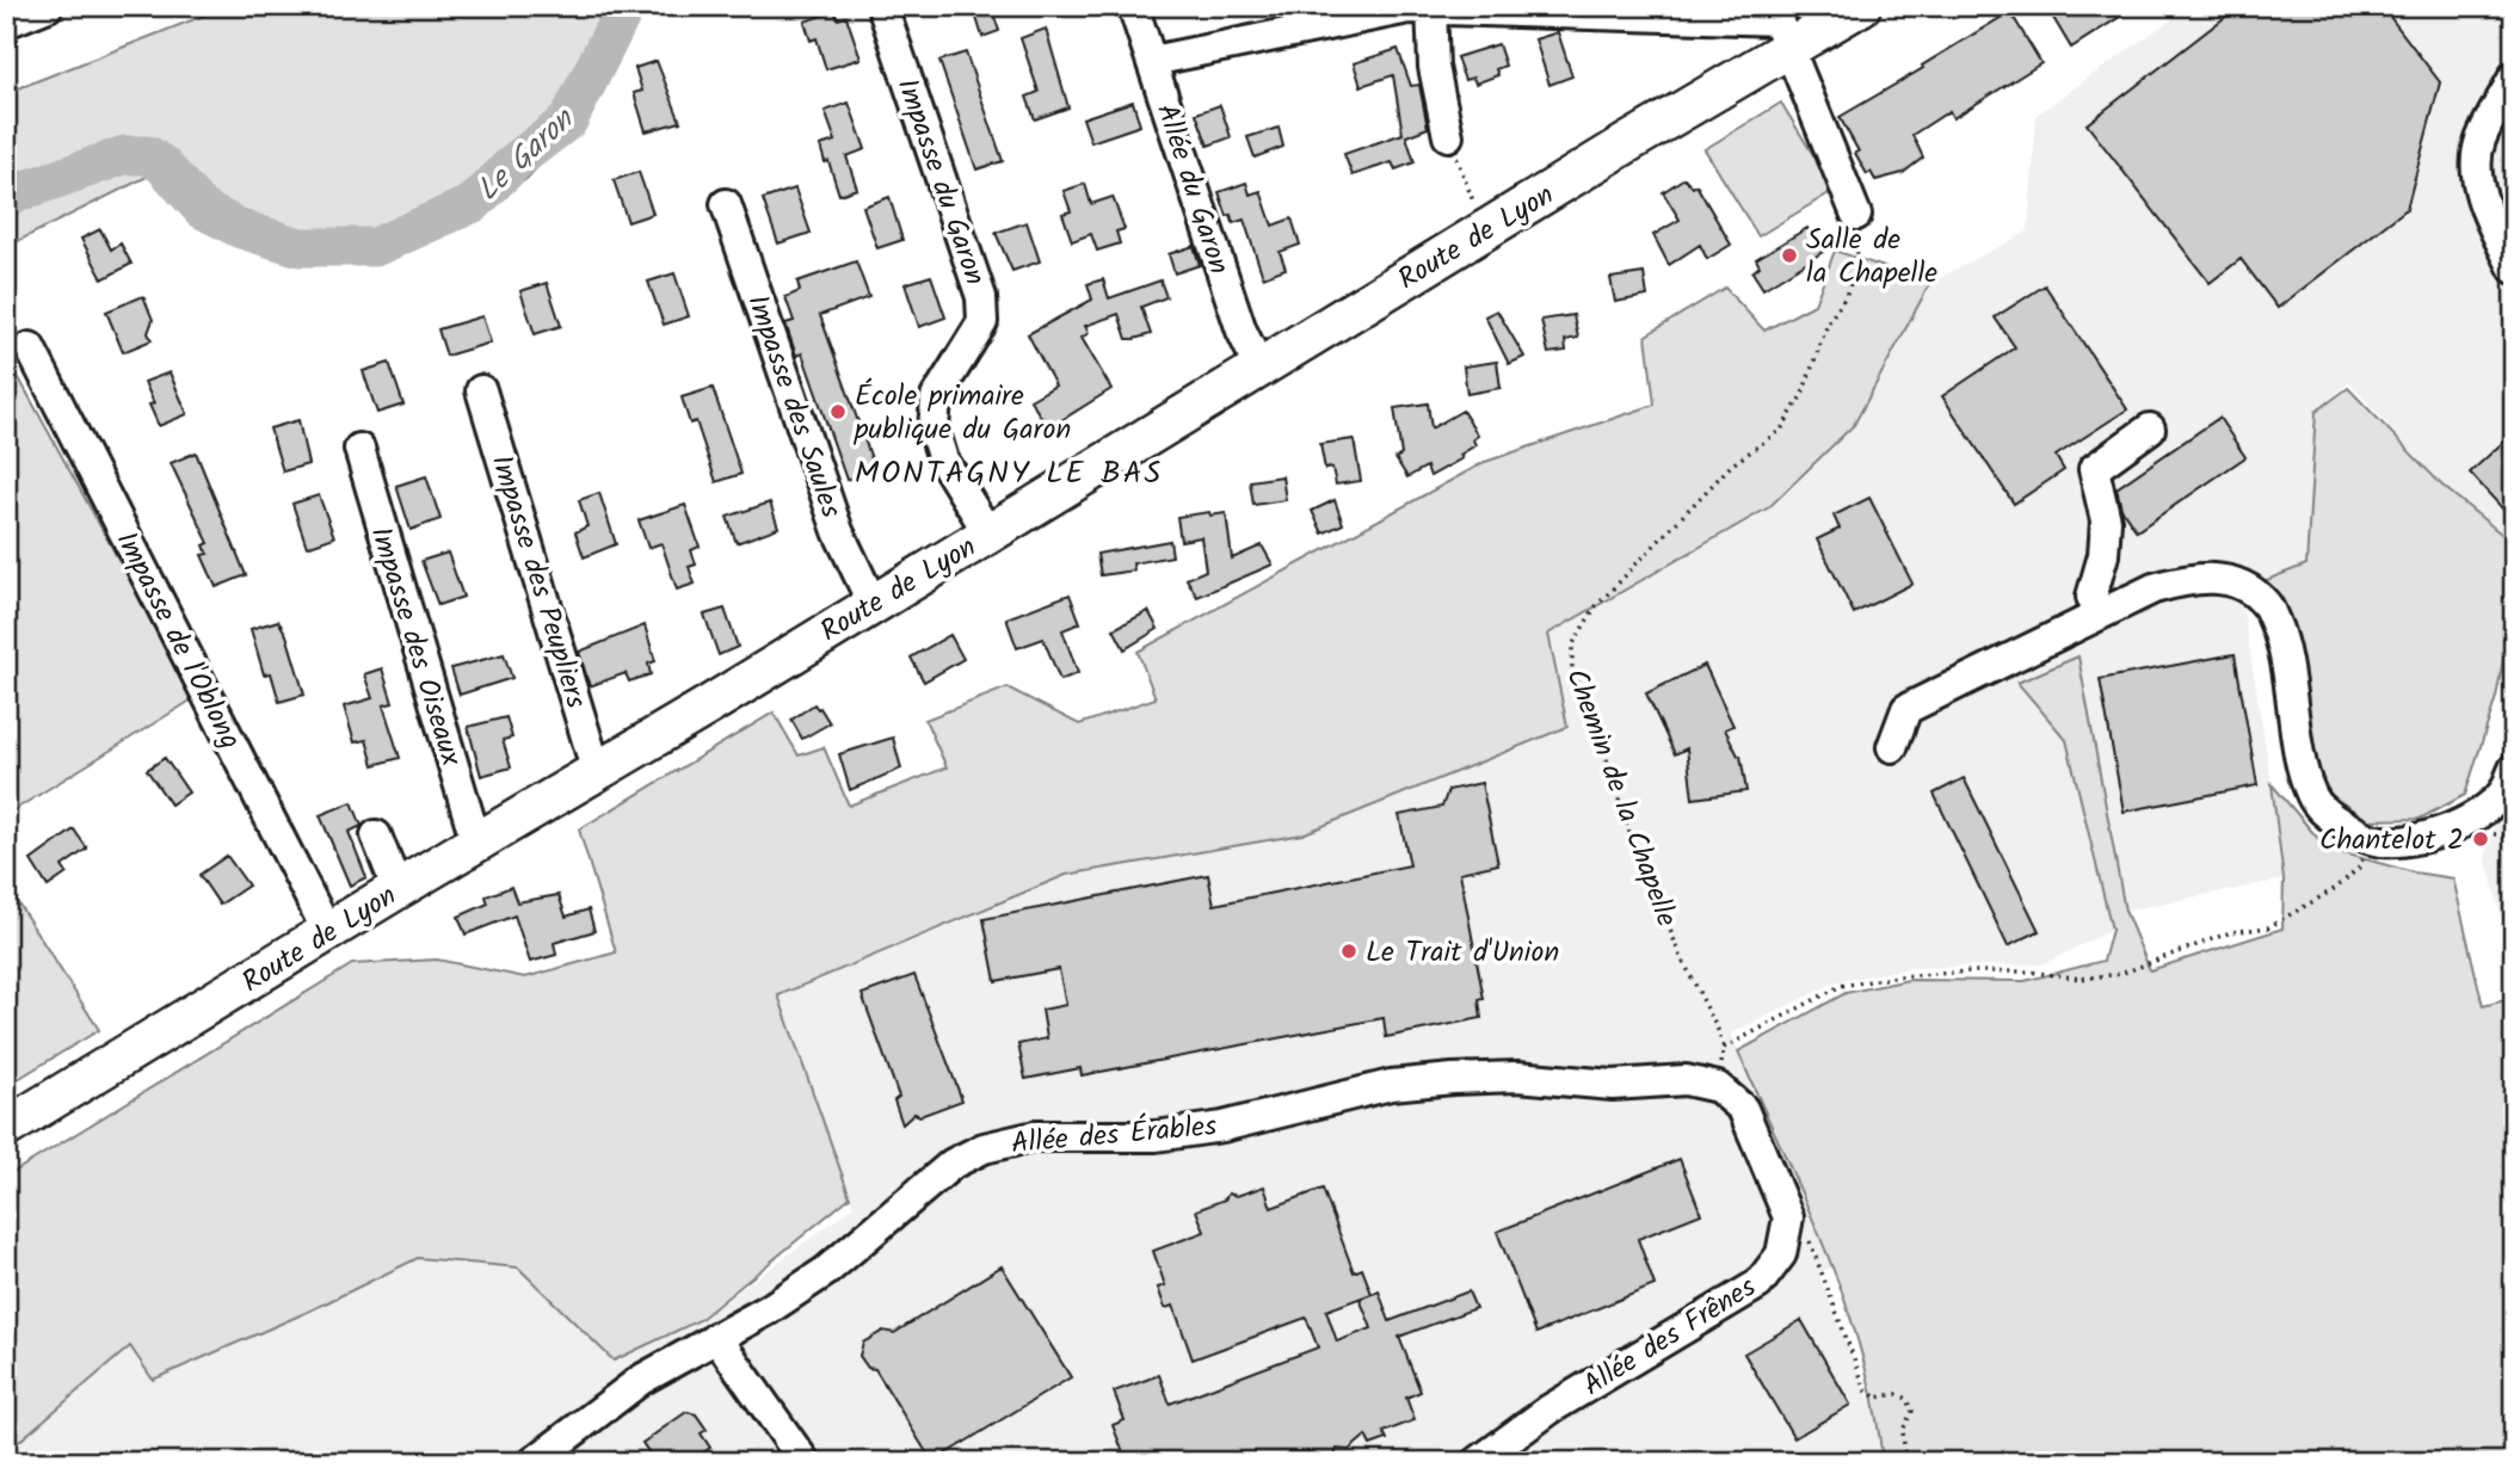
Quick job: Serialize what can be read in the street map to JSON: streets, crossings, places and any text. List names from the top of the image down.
{
  "streets": {
    "main road": ["Route de Lyon"],
    "street": [
      "Impasse du Garon",
      "Allée du Garon",
      "Impasse des Saules",
      "Impasse des Peupliers",
      "Impasse de l'Oblong",
      "Impasse des Oiseaux",
      "Allée des Érables",
      "Allée des Frênes"
    ],
    "path": ["Chemin de la Chapelle"]
  },
  "crossings": [
    ["Impasse du Garon", "Route de Lyon"],
    ["Allée du Garon", "Route de Lyon"],
    ["Route de Lyon", "Impasse des Saules"],
    ["Route de Lyon", "Impasse des Peupliers"],
    ["Route de Lyon", "Impasse de l'Oblong"],
    ["Route de Lyon", "Impasse des Oiseaux"]
  ],
  "districts": ["MONTAGNY LE BAS"],
  "water": ["Le Garon"],
  "places": [
    "Salle de la Chapelle",
    "École primaire publique du Garon",
    "Chantelot 2",
    "Le Trait d'Union"
  ]
}
